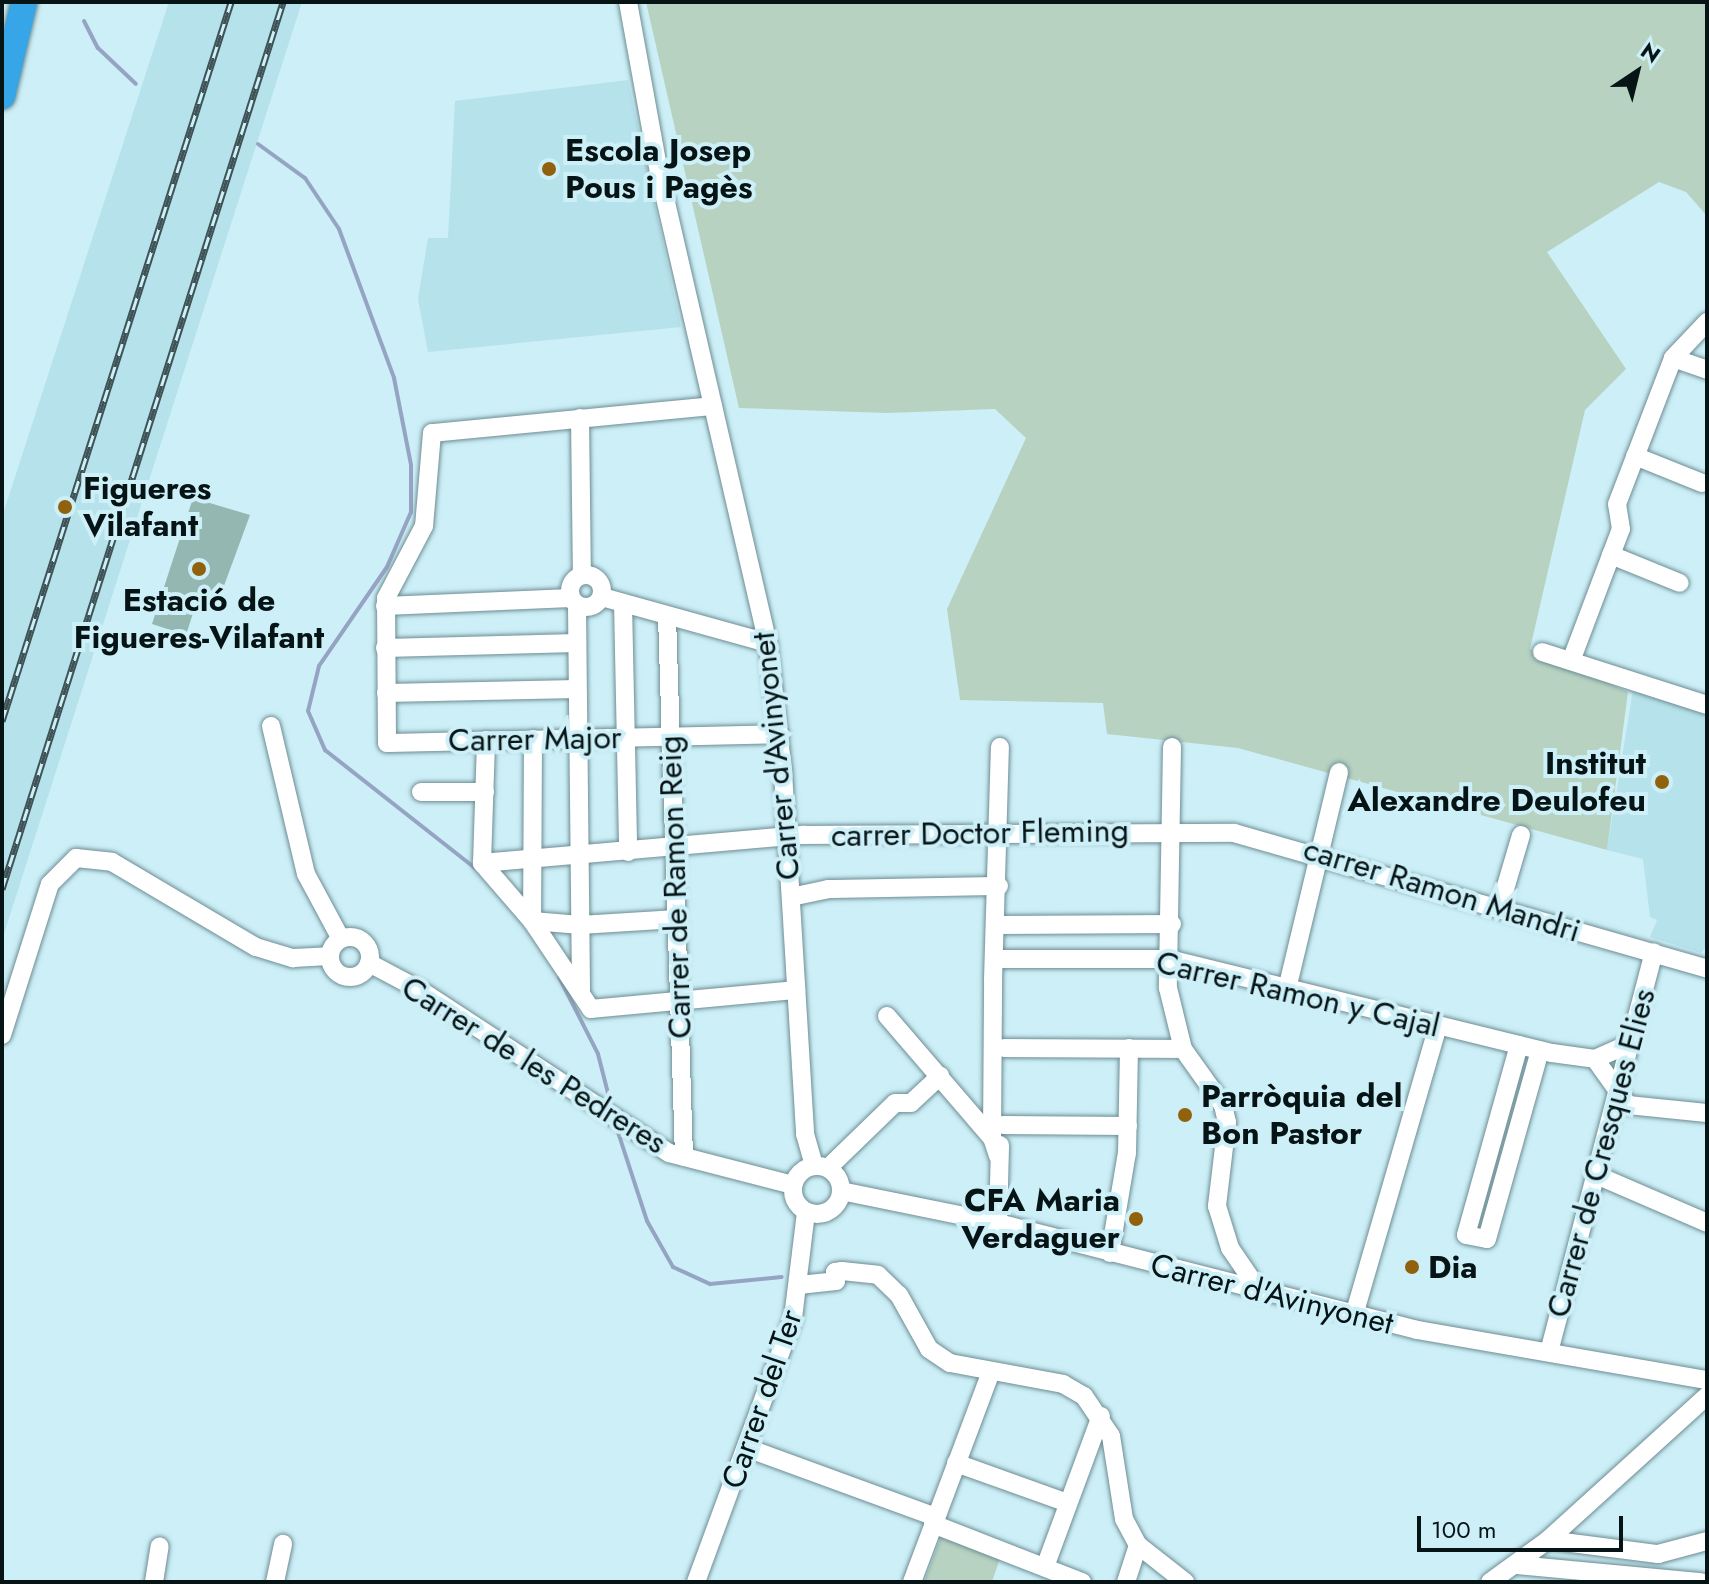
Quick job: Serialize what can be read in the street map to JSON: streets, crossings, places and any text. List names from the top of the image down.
{
  "streets": {
    "street": [
      "Carrer Major",
      "Carrer d'Avinyonet",
      "carrer Doctor Fleming",
      "Carrer de Ramon Reig",
      "carrer Ramon Mandri",
      "Carrer Ramon y Cajal",
      "Carrer de les Pedreres",
      "Carrer de Cresques Elies",
      "Carrer del Ter"
    ]
  },
  "crossings": [
    ["Carrer Major", "Carrer d'Avinyonet"],
    ["Carrer Major", "Carrer de Ramon Reig"],
    ["Carrer d'Avinyonet", "carrer Doctor Fleming"],
    ["Carrer d'Avinyonet", "Carrer de les Pedreres"],
    ["Carrer d'Avinyonet", "Carrer de Cresques Elies"],
    ["Carrer d'Avinyonet", "Carrer del Ter"],
    ["carrer Doctor Fleming", "Carrer de Ramon Reig"],
    ["carrer Doctor Fleming", "carrer Ramon Mandri"],
    ["Carrer de Ramon Reig", "Carrer de les Pedreres"],
    ["carrer Ramon Mandri", "Carrer de Cresques Elies"],
    ["Carrer de les Pedreres", "Carrer del Ter"]
  ],
  "places": [
    "Escola Josep Pous i Pagès",
    "Figueres Vilafant",
    "Estació de Figueres-Vilafant",
    "Institut Alexandre Deulofeu",
    "Parròquia del Bon Pastor",
    "CFA Maria Verdaguer",
    "Dia"
  ],
  "scale_bar": "100 m",
  "north": "top right"
}
